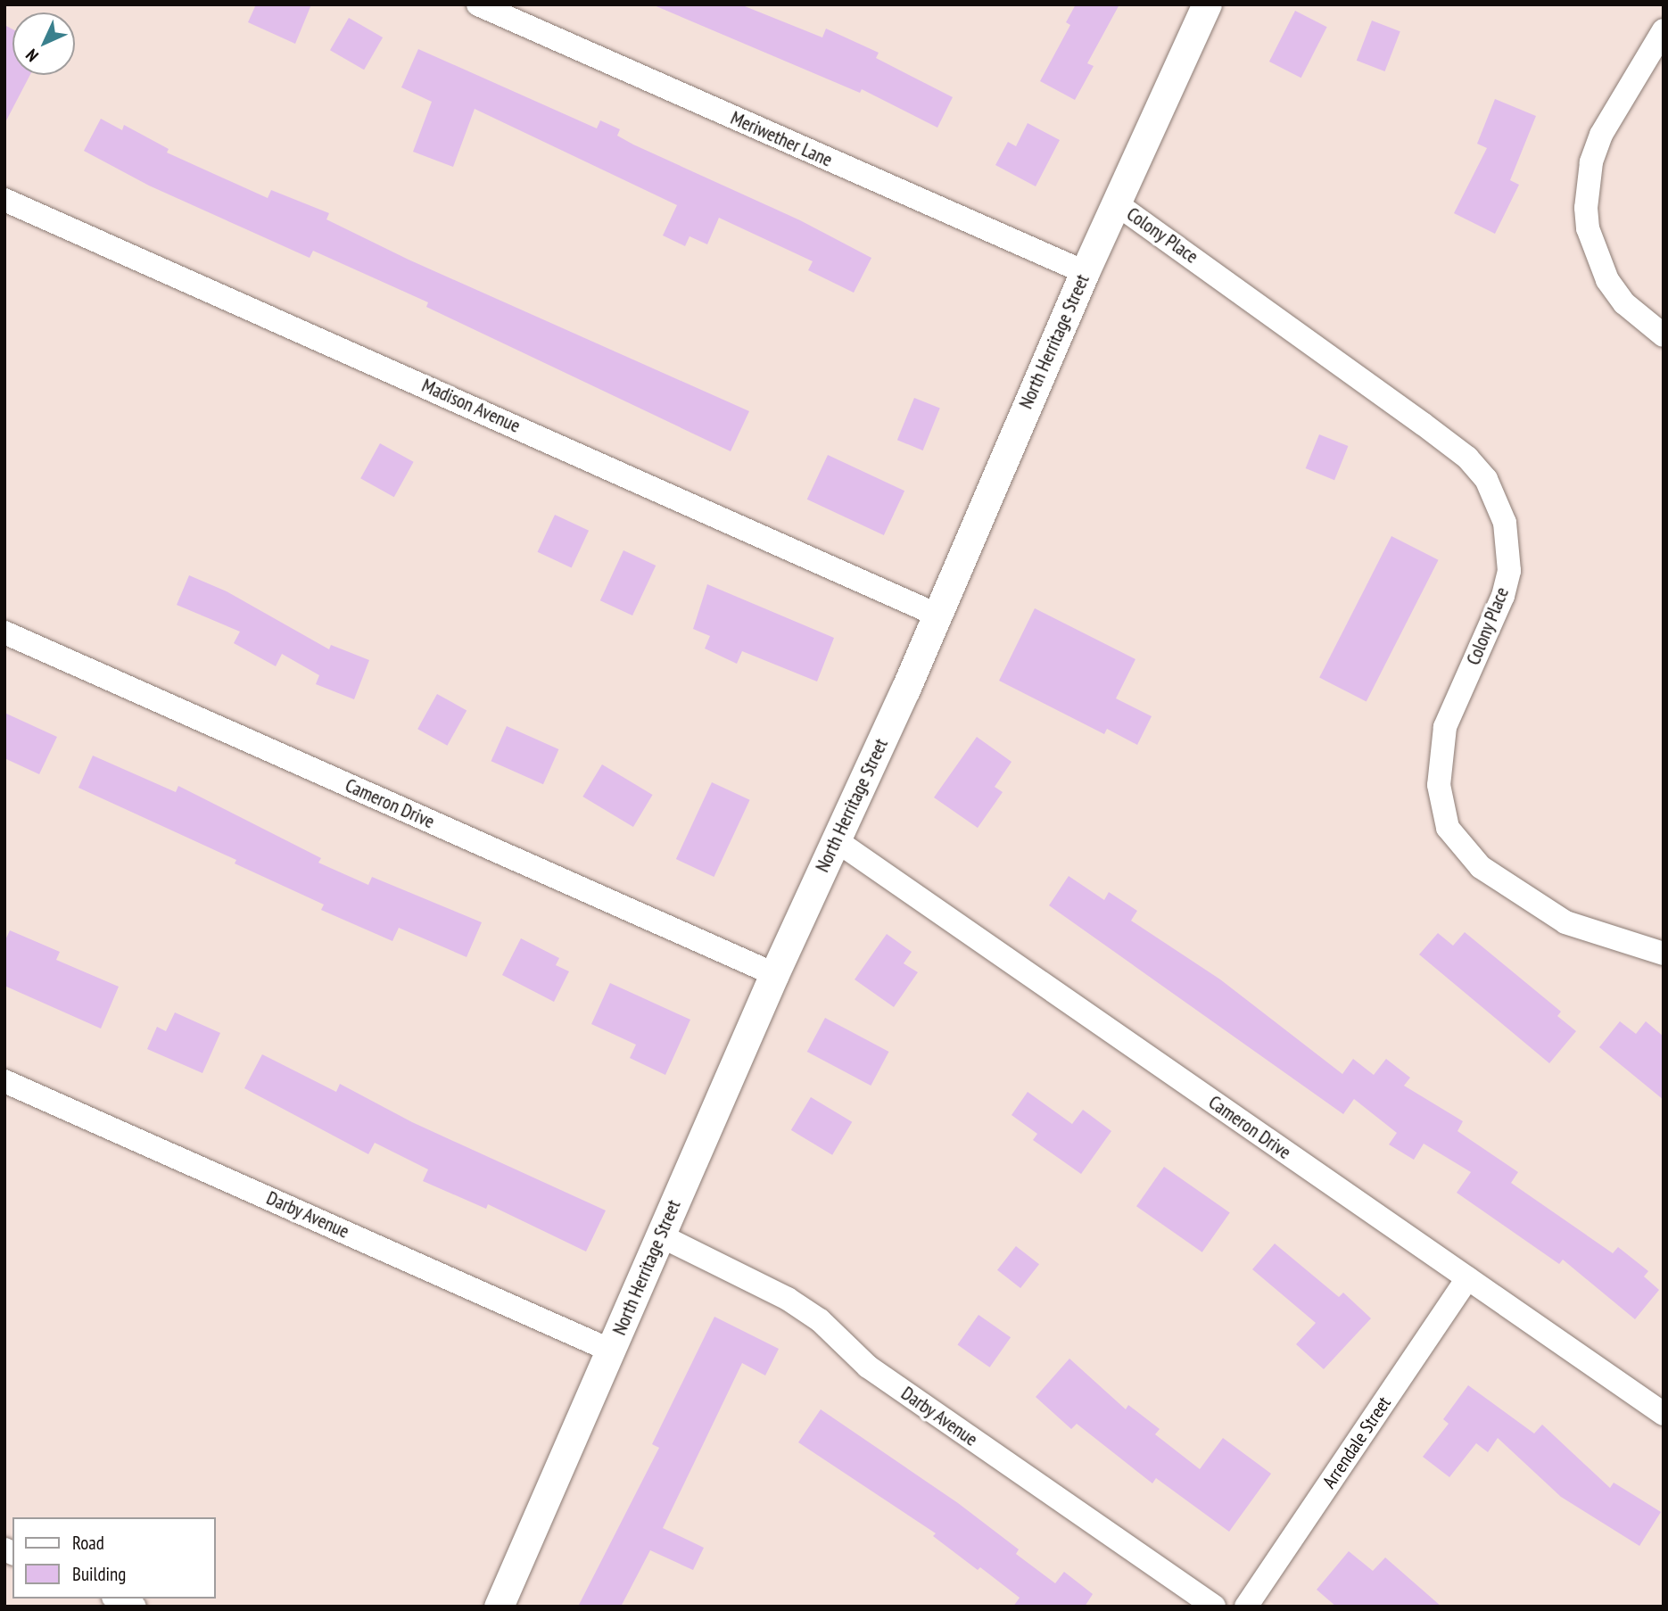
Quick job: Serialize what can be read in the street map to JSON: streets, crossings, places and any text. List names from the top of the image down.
{
  "streets": {
    "street": [
      "Meriwether Lane",
      "Colony Place",
      "North Herritage Street",
      "Madison Avenue",
      "Cameron Drive",
      "Darby Avenue",
      "Arrendale Street"
    ]
  },
  "crossings": [
    ["Meriwether Lane", "North Herritage Street"],
    ["Colony Place", "North Herritage Street"],
    ["North Herritage Street", "Madison Avenue"],
    ["North Herritage Street", "Cameron Drive"],
    ["North Herritage Street", "Darby Avenue"],
    ["Cameron Drive", "Arrendale Street"]
  ],
  "legend": ["Road", "Building"],
  "north": "bottom left"
}
